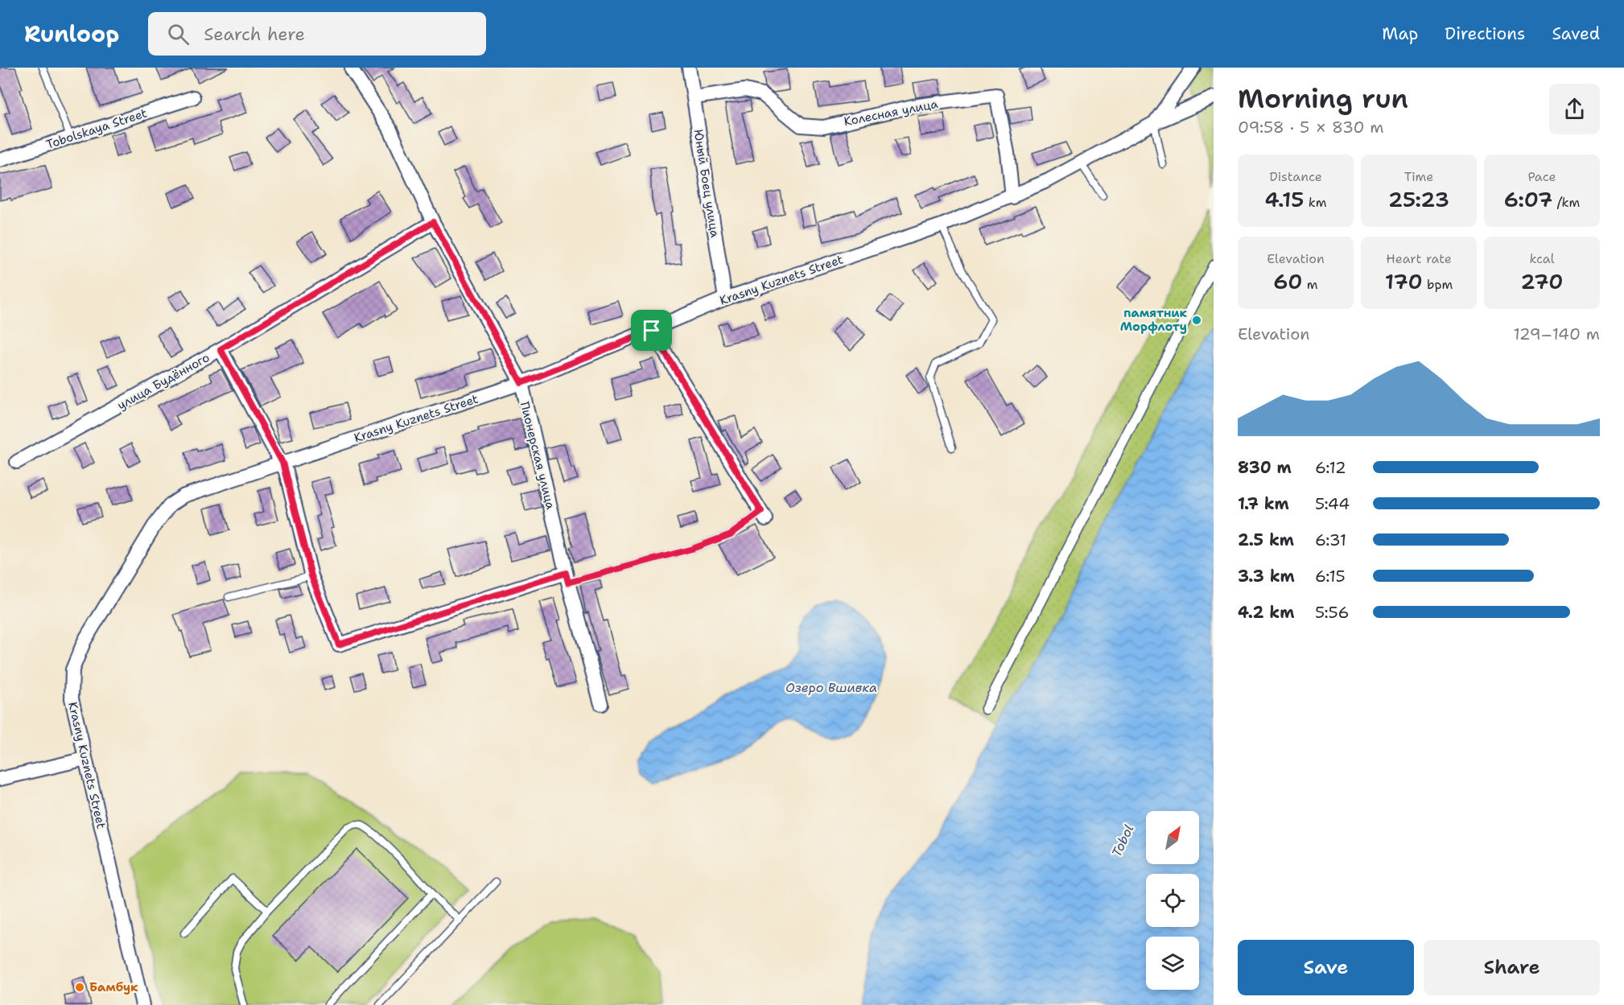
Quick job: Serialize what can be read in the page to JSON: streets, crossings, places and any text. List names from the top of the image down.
{
  "streets": {
    "street": [
      "Колесная улица",
      "Tobolskaya Street",
      "Юный Боец улица",
      "Krasny Kuznets Street",
      "улица Будённого",
      "Пионерская улица"
    ]
  },
  "crossings": [
    ["Колесная улица", "Юный Боец улица"],
    ["Колесная улица", "Krasny Kuznets Street"],
    ["Юный Боец улица", "Krasny Kuznets Street"],
    ["Krasny Kuznets Street", "Пионерская улица"],
    ["улица Будённого", "Пионерская улица"]
  ],
  "water": ["Озеро Вшивка", "Tobol"],
  "places": ["памятник Морфлоту", "Бамбук"],
  "north": "top right",
  "page": {
    "header": "Runloop",
    "search": "Search here",
    "nav": ["Map", "Directions", "Saved"],
    "heading": ["Morning run", "09:58 · 5 × 830 m"],
    "stats": [
      ["Distance", "4.15 km"],
      ["Time", "25:23"],
      ["Pace", "6:07 /km"],
      ["Elevation", "60 m"],
      ["Heart rate", "170 bpm"],
      ["kcal", "270"]
    ],
    "chart": ["Elevation", "129–140 m"],
    "list": [
      {
        "name": "830 m",
        "note": "6:12"
      },
      {
        "name": "1.7 km",
        "note": "5:44"
      },
      {
        "name": "2.5 km",
        "note": "6:31"
      },
      {
        "name": "3.3 km",
        "note": "6:15"
      },
      {
        "name": "4.2 km",
        "note": "5:56"
      }
    ],
    "buttons": ["Save", "Share"]
  }
}
